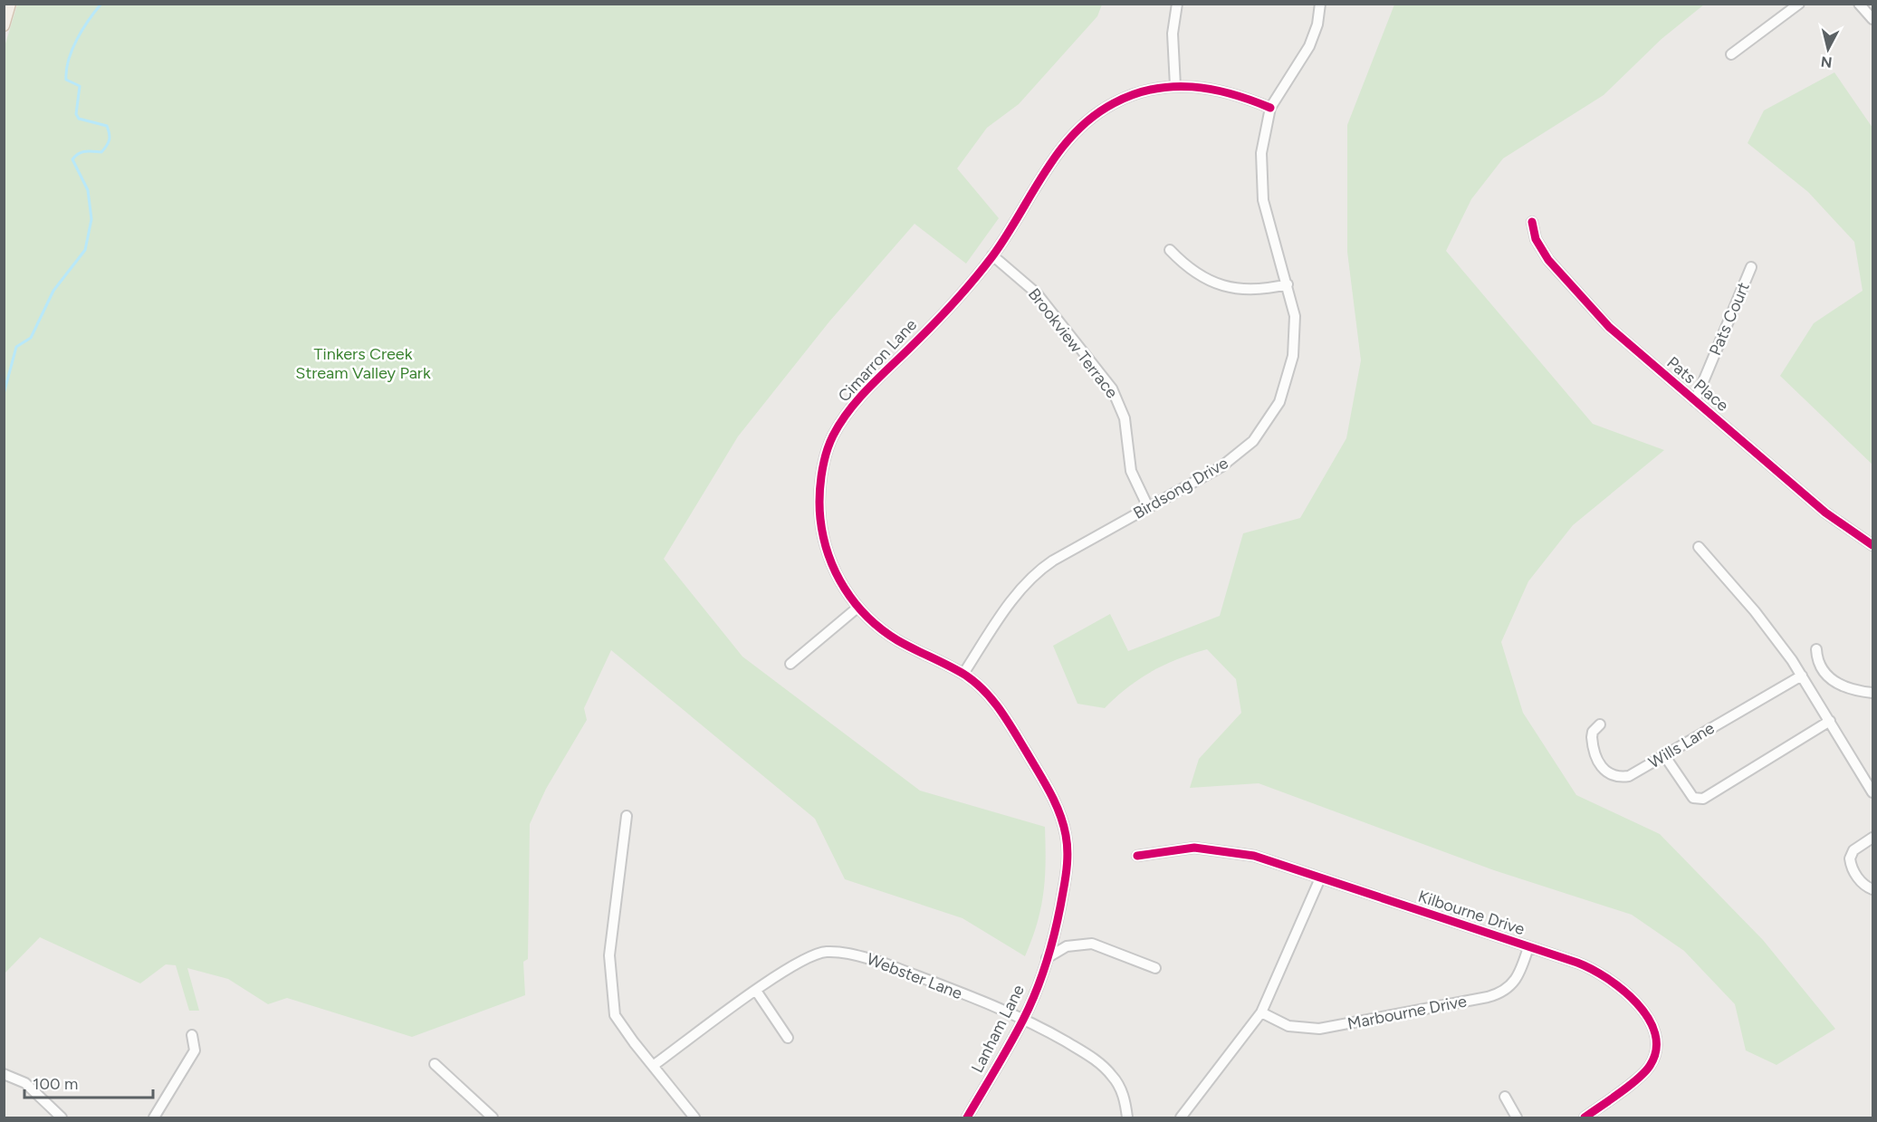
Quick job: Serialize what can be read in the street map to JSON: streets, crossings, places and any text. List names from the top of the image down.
{
  "streets": {
    "street": [
      "Pats Court",
      "Brookview Terrace",
      "Cimarron Lane",
      "Pats Place",
      "Birdsong Drive",
      "Wills Lane",
      "Kilbourne Drive",
      "Webster Lane",
      "Marbourne Drive",
      "Lanham Lane"
    ]
  },
  "crossings": [
    ["Pats Court", "Pats Place"],
    ["Brookview Terrace", "Cimarron Lane"],
    ["Brookview Terrace", "Birdsong Drive"],
    ["Cimarron Lane", "Birdsong Drive"],
    ["Cimarron Lane", "Lanham Lane"],
    ["Kilbourne Drive", "Marbourne Drive"],
    ["Webster Lane", "Lanham Lane"]
  ],
  "parks": ["Tinkers Creek Stream Valley Park"],
  "scale_bar": "100 m",
  "north": "bottom"
}
